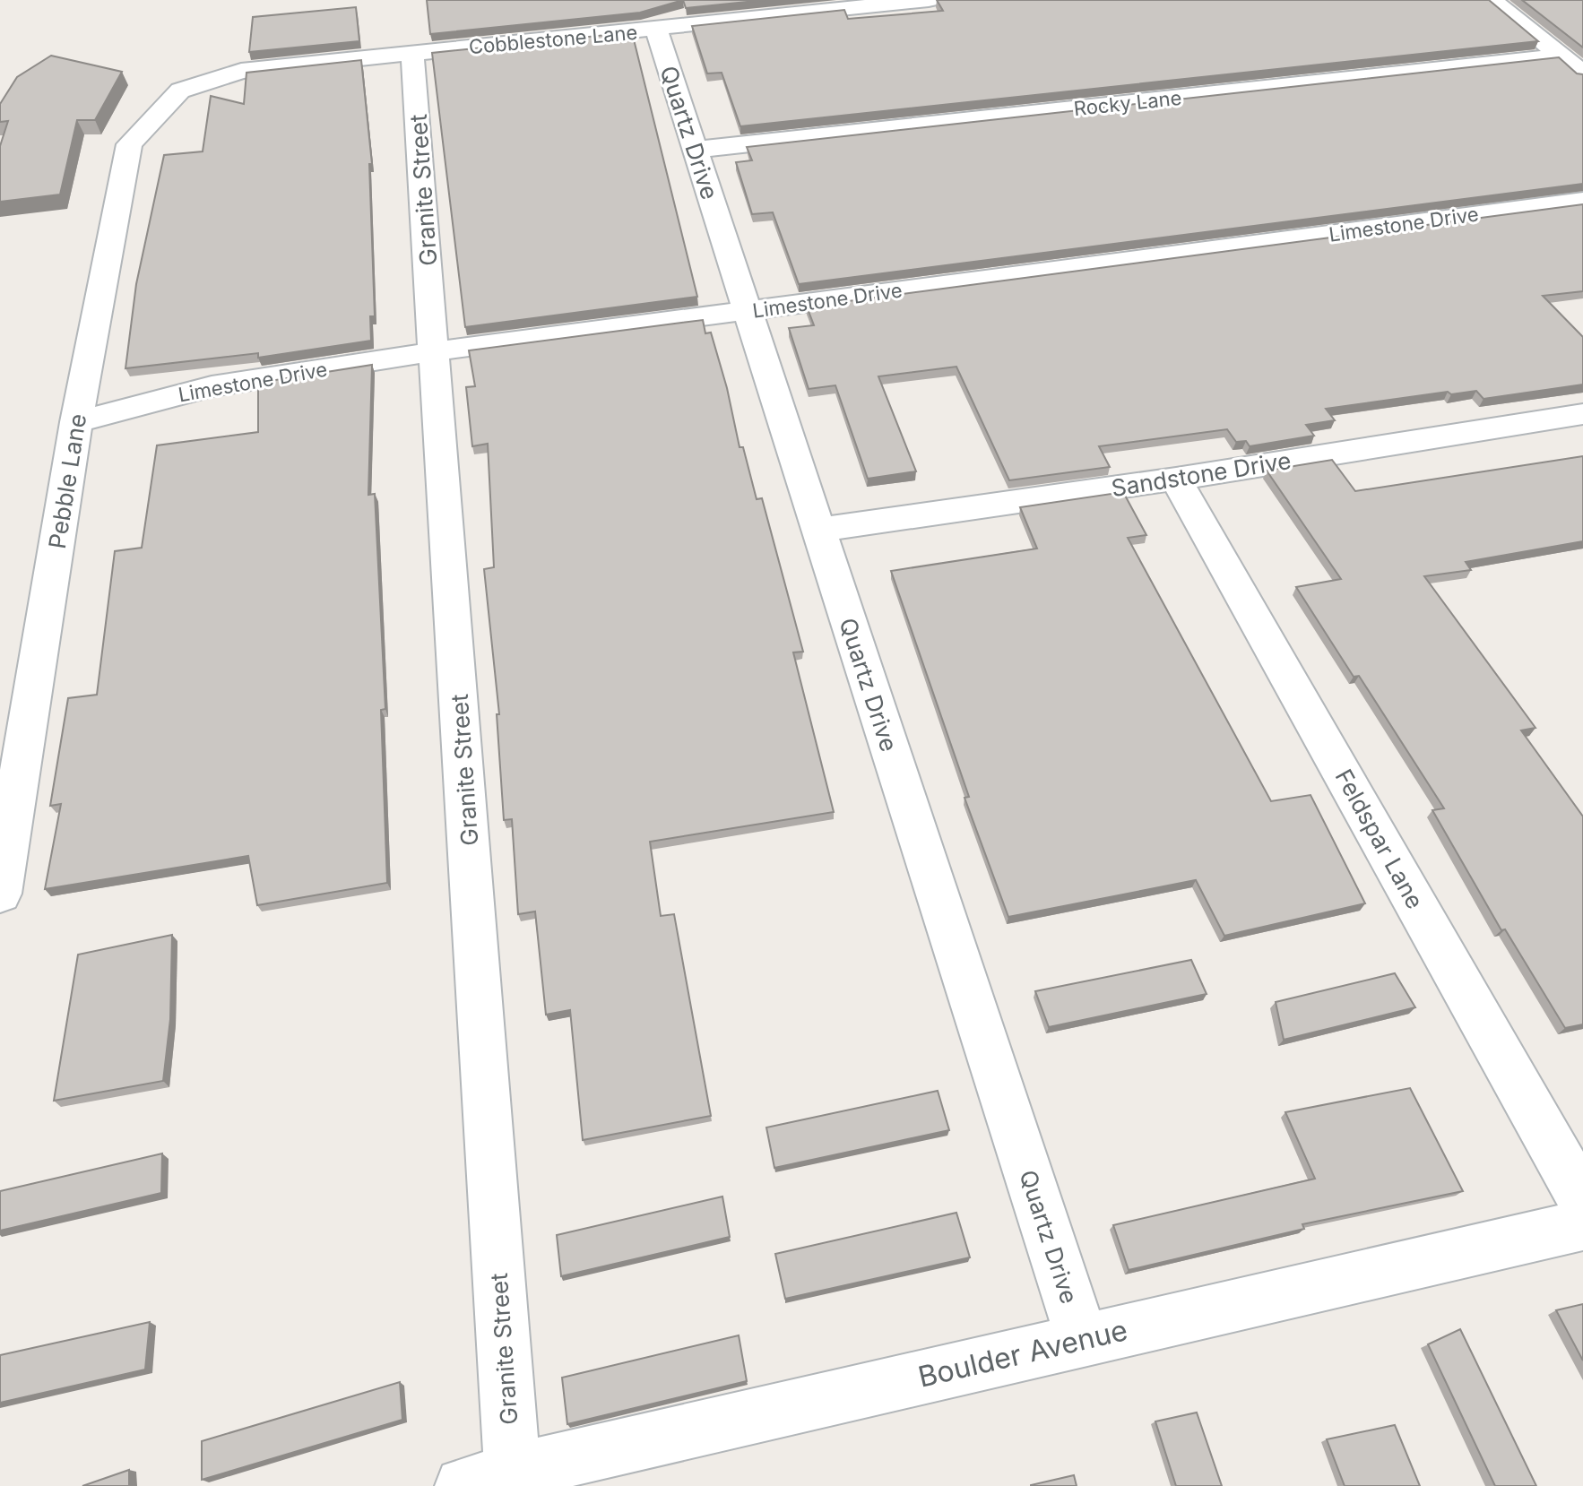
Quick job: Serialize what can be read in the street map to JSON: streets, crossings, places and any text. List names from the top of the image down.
{
  "streets": {
    "street": [
      "Cobblestone Lane",
      "Rocky Lane",
      "Quartz Drive",
      "Granite Street",
      "Limestone Drive",
      "Sandstone Drive",
      "Pebble Lane",
      "Feldspar Lane",
      "Boulder Avenue"
    ]
  },
  "crossings": [
    ["Cobblestone Lane", "Quartz Drive"],
    ["Cobblestone Lane", "Granite Street"],
    ["Cobblestone Lane", "Pebble Lane"],
    ["Rocky Lane", "Quartz Drive"],
    ["Quartz Drive", "Limestone Drive"],
    ["Quartz Drive", "Sandstone Drive"],
    ["Quartz Drive", "Boulder Avenue"],
    ["Granite Street", "Limestone Drive"],
    ["Granite Street", "Boulder Avenue"],
    ["Limestone Drive", "Pebble Lane"],
    ["Sandstone Drive", "Feldspar Lane"]
  ]
}
